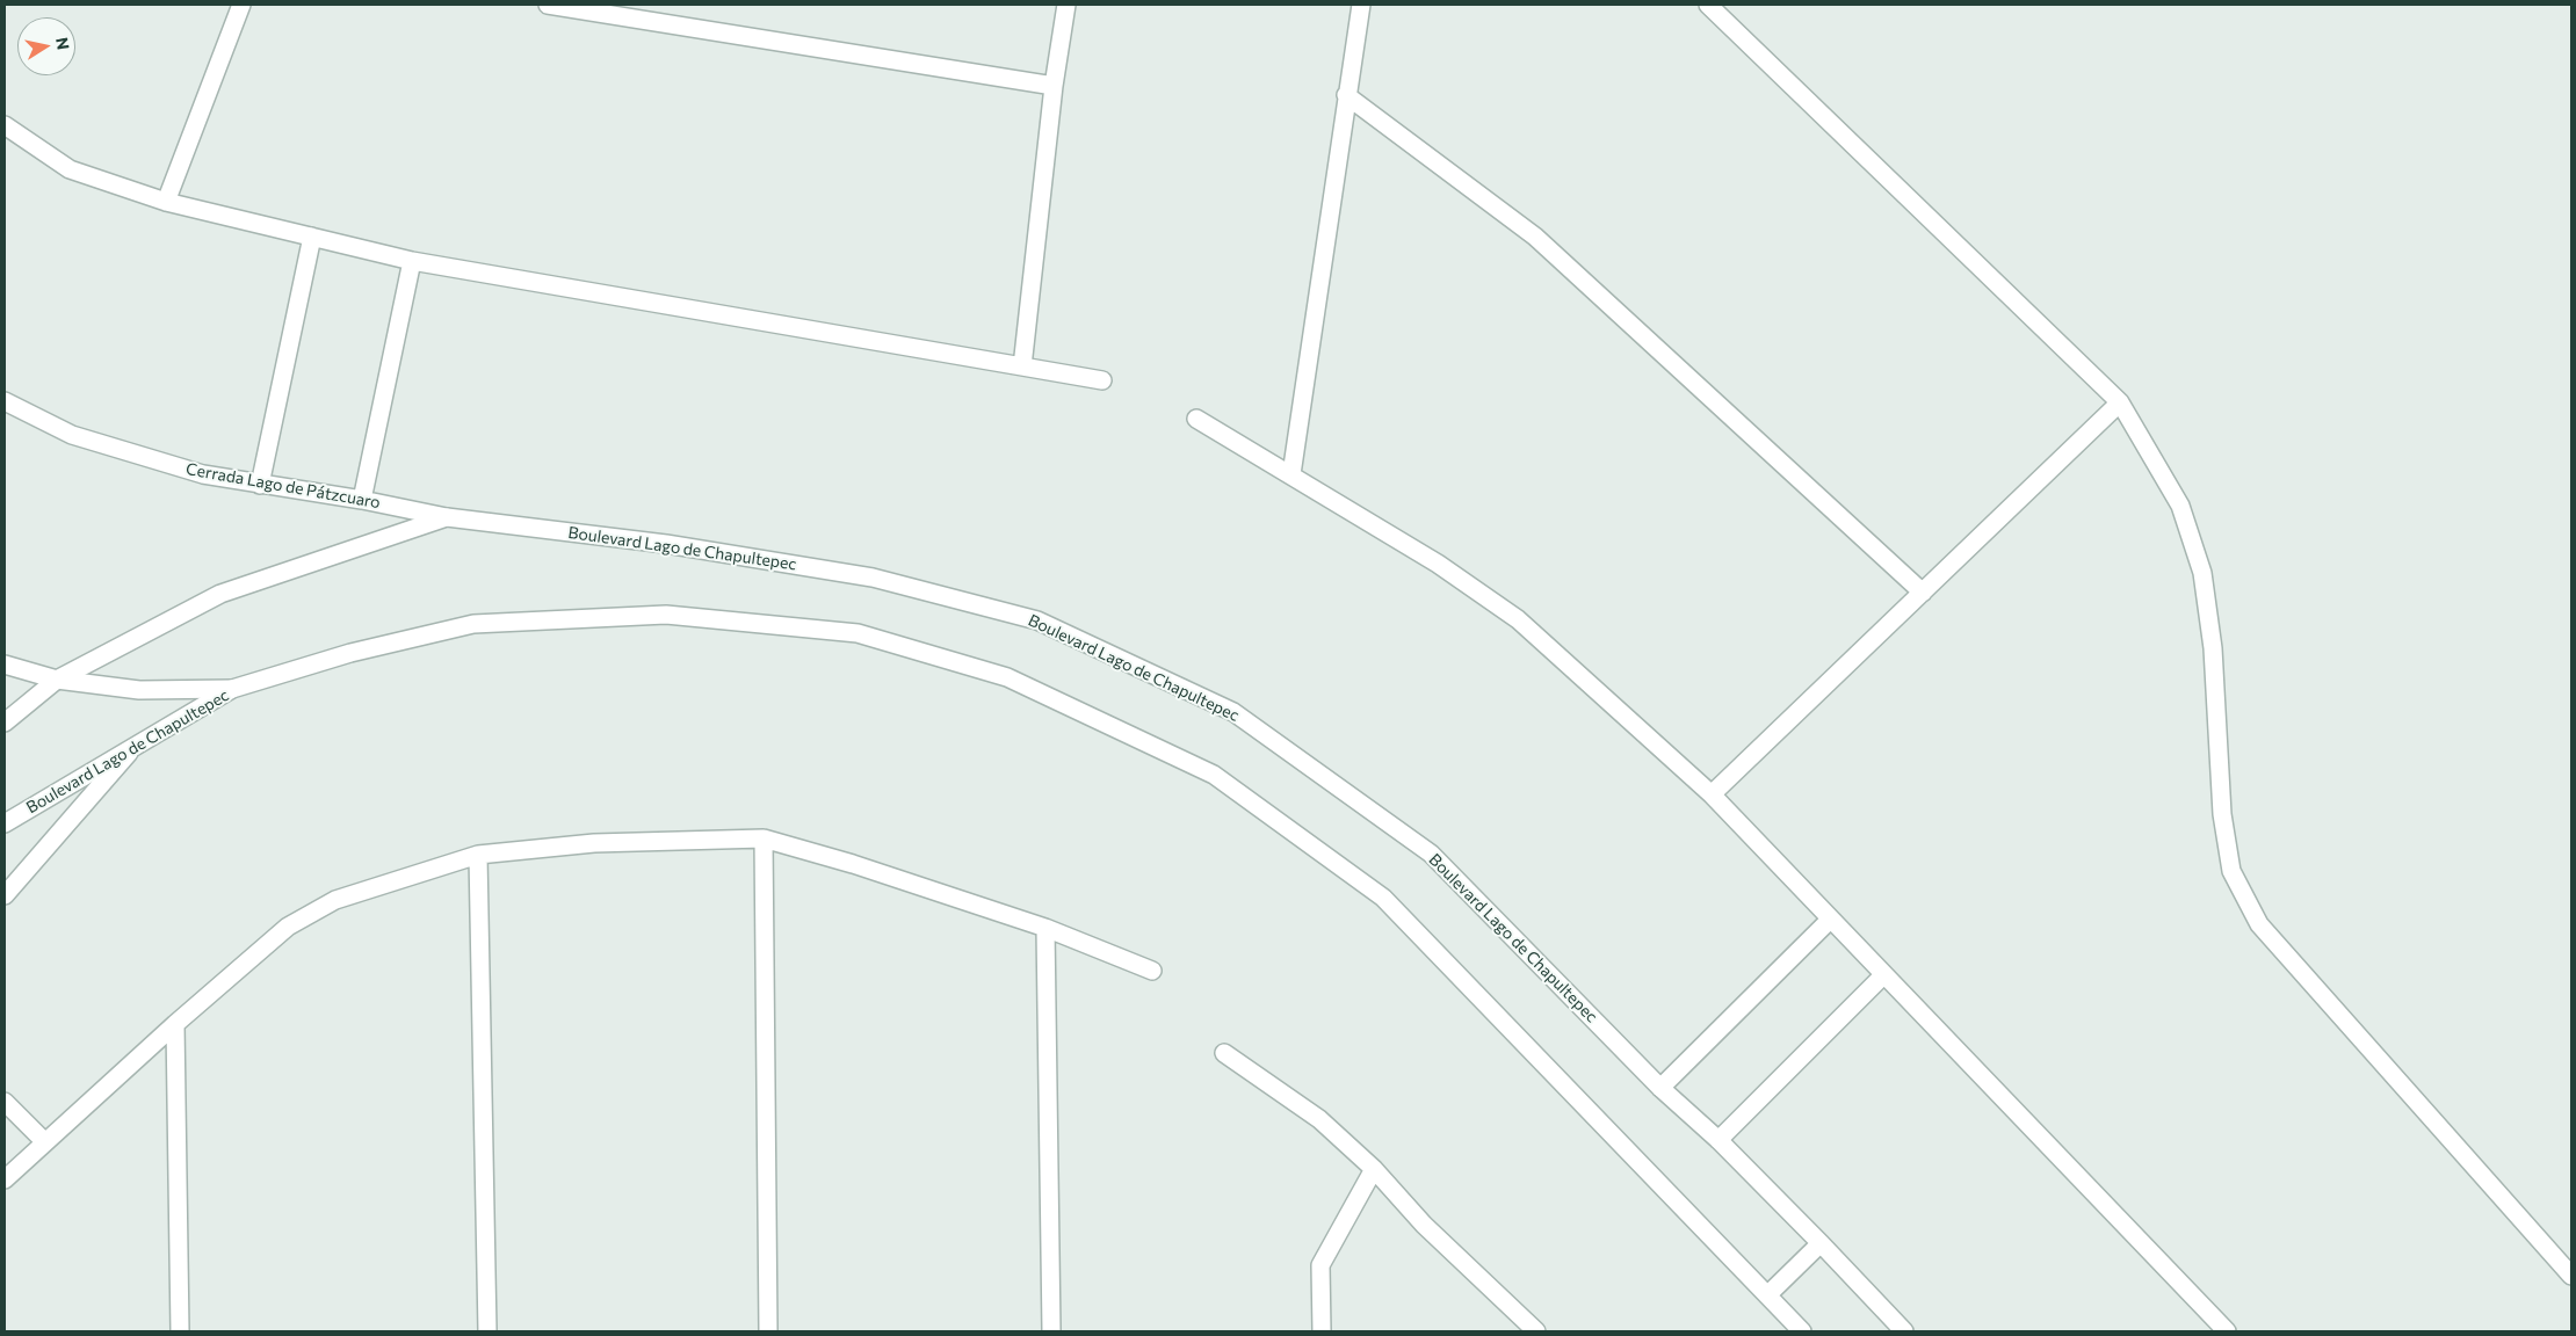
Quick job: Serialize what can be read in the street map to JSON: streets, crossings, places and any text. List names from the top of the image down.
{
  "streets": {
    "street": ["Cerrada Lago de Pátzcuaro", "Boulevard Lago de Chapultepec"]
  },
  "crossings": [
    ["Cerrada Lago de Pátzcuaro", "Boulevard Lago de Chapultepec"]
  ],
  "north": "right"
}
